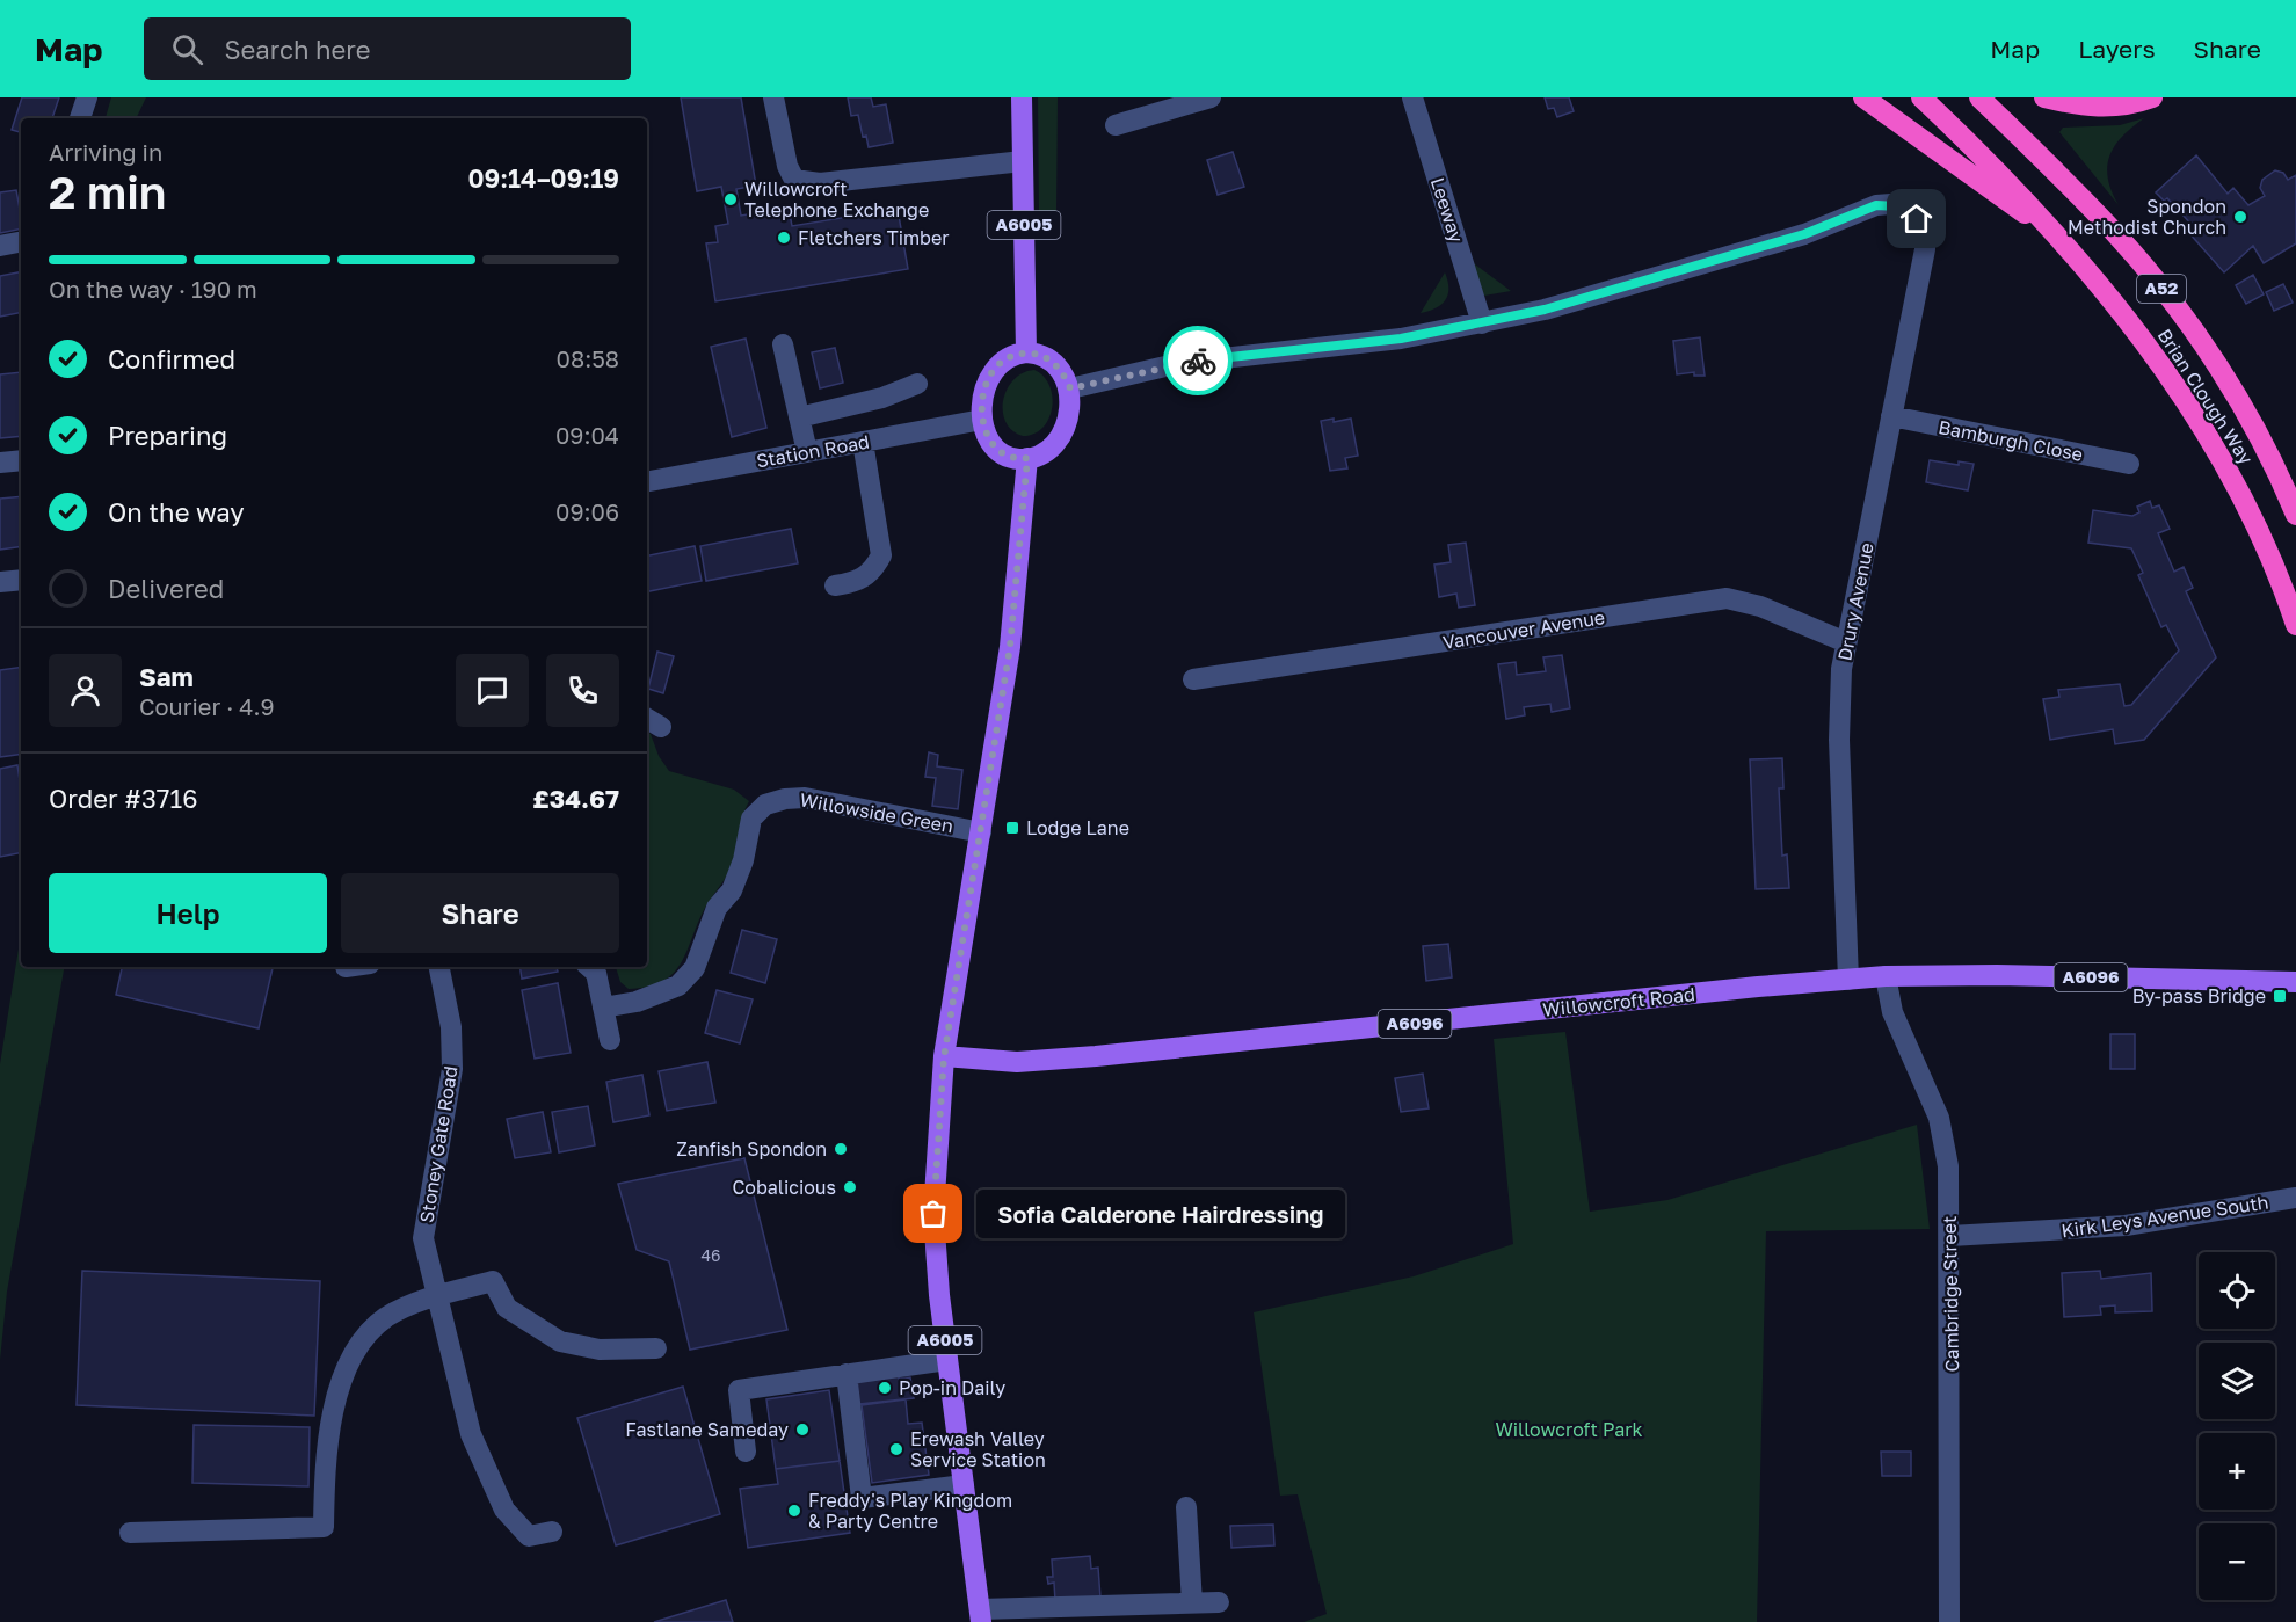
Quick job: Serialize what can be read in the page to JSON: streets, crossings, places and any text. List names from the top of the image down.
{
  "streets": {
    "highway": ["A52", "Brian Clough Way"],
    "main road": ["A6005", "A6096", "Willowcroft Road"],
    "street": [
      "Leeway",
      "Bamburgh Close",
      "Station Road",
      "Drury Avenue",
      "Vancouver Avenue",
      "Willowside Green",
      "Stoney Gate Road",
      "Kirk Leys Avenue South",
      "Cambridge Street"
    ]
  },
  "crossings": [
    ["Leeway", "Drury Avenue"],
    ["A6005", "Station Road"],
    ["A6005", "Willowside Green"],
    ["A6005", "Willowcroft Road"],
    ["Bamburgh Close", "Drury Avenue"],
    ["Drury Avenue", "Vancouver Avenue"],
    ["Drury Avenue", "Willowcroft Road"],
    ["Willowcroft Road", "Cambridge Street"],
    ["Kirk Leys Avenue South", "Cambridge Street"]
  ],
  "parks": ["Willowcroft Park"],
  "places": {
    "other": [
      "Willowcroft Telephone Exchange",
      "Spondon Methodist Church",
      "Fletchers Timber",
      "Zanfish Spondon",
      "Cobalicious",
      "Sofia Calderone Hairdressing",
      "Pop-in Daily",
      "Fastlane Sameday",
      "Erewash Valley Service Station",
      "Freddy's Play Kingdom & Party Centre"
    ],
    "transit": ["Lodge Lane", "By-pass Bridge"]
  },
  "house_numbers": ["46"],
  "page": {
    "header": "Map",
    "search": "Search here",
    "nav": ["Map", "Layers", "Share"],
    "heading": ["2 min", "Arriving in", "09:14–09:19"],
    "panel": [
      "Sam",
      "Courier · 4.9",
      "Order #3716",
      "£34.67"
    ],
    "bar": "On the way · 190 m",
    "list": [
      ["Confirmed", "08:58"],
      ["Preparing", "09:04"],
      ["On the way", "09:06"],
      "Delivered"
    ],
    "buttons": ["Help", "Share"],
    "bubble": "Sofia Calderone Hairdressing",
    "map_buttons": ["+", "−"]
  }
}
